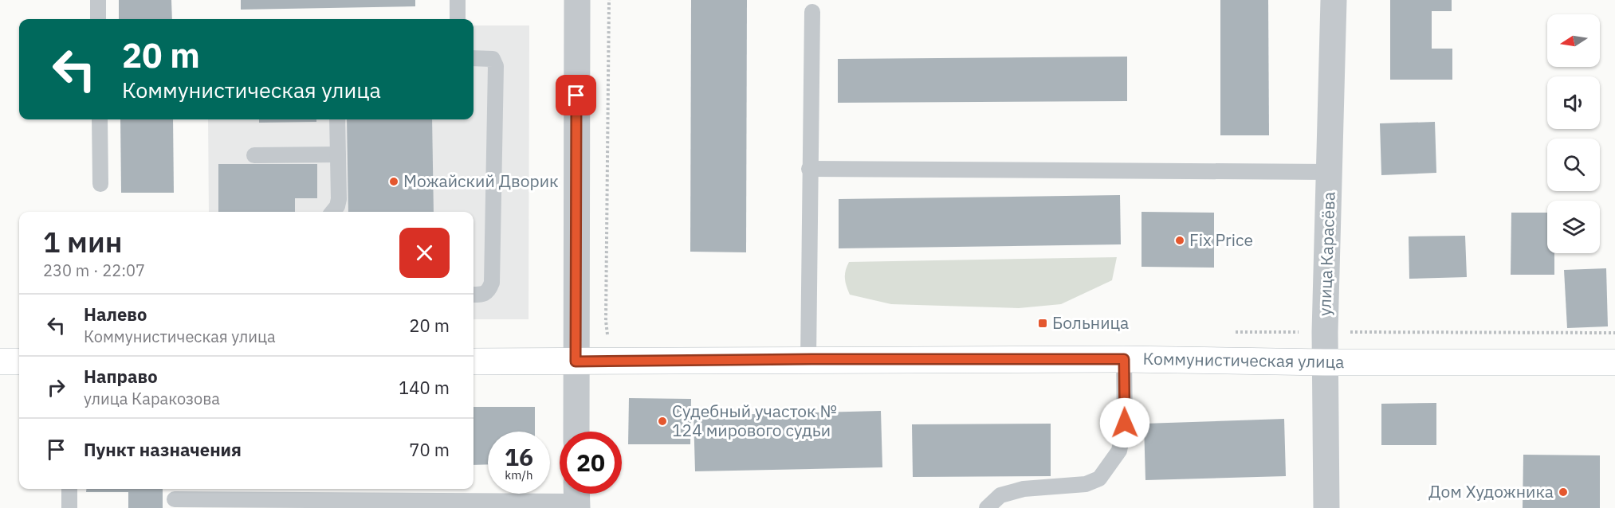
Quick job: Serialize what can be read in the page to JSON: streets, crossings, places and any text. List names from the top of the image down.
{
  "streets": {
    "main road": ["Коммунистическая улица"],
    "street": ["улица Карасёва"]
  },
  "crossings": [
    ["улица Карасёва", "Коммунистическая улица"]
  ],
  "places": {
    "other": [
      "Можайский Дворик",
      "Fix Price",
      "Судебный участок № 124 мирового судьи",
      "Дом Художника"
    ],
    "transit": ["Больница"]
  },
  "north": "left",
  "page": {
    "turn": ["20 m", "Коммунистическая улица"],
    "heading": ["1 мин", "230 m · 22:07"],
    "list": [
      {
        "name": "Налево",
        "note": "Коммунистическая улица",
        "value": "20 m"
      },
      {
        "name": "Направо",
        "note": "улица Каракозова",
        "value": "140 m"
      },
      {
        "name": "Пункт назначения",
        "value": "70 m"
      }
    ],
    "speed": "16 km/h",
    "limit": "20"
  }
}
